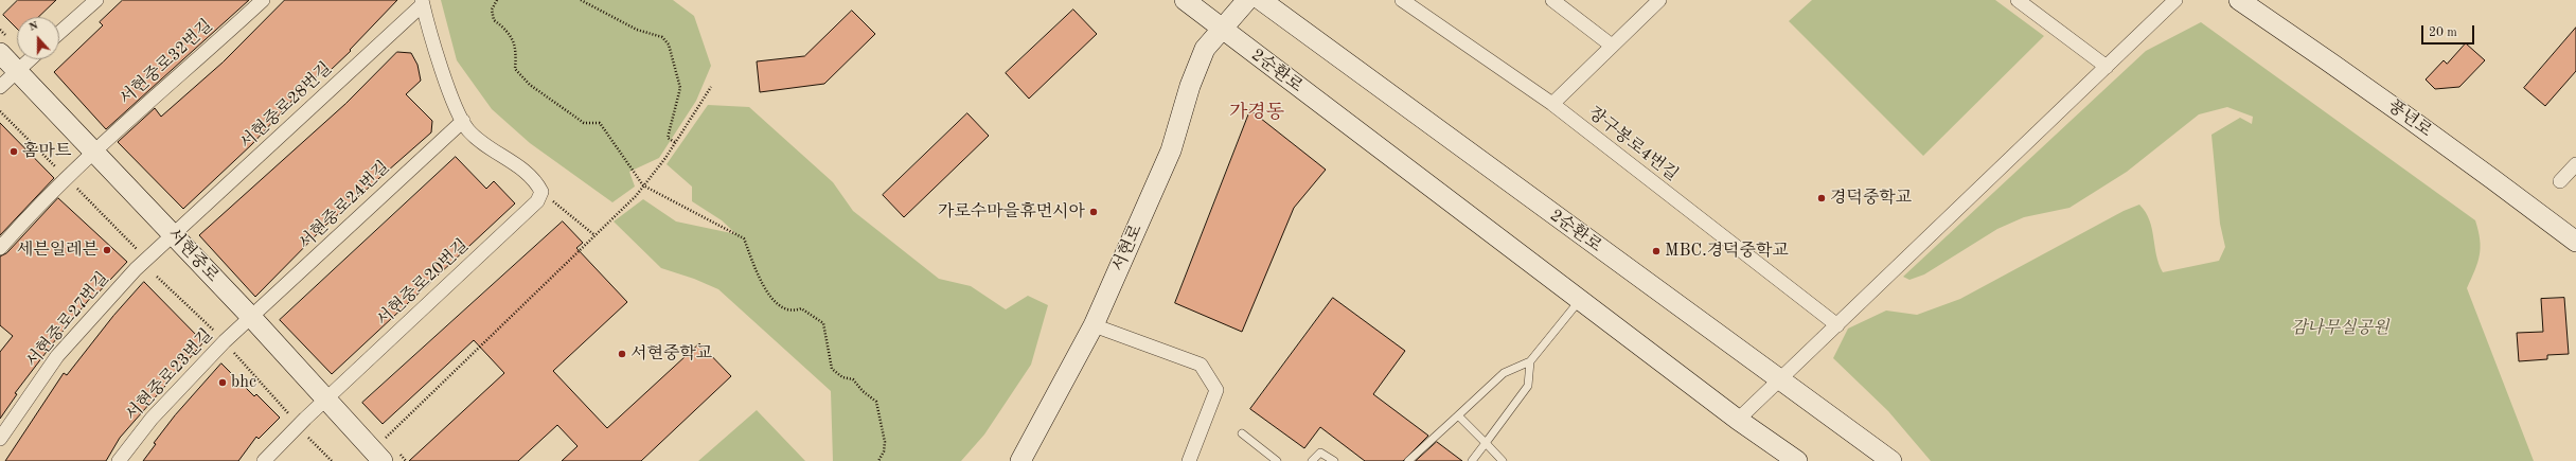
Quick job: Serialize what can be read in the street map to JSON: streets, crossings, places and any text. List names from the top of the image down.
{
  "streets": {
    "street": [
      "서현중로32번길",
      "2순환로",
      "서현중로28번길",
      "풍년로",
      "장구봉로4번길",
      "서현중로24번길",
      "서현로",
      "서현중로",
      "서현중로20번길",
      "서현중로27번길",
      "서현중로23번길"
    ]
  },
  "crossings": [
    ["서현중로32번길", "서현중로"],
    ["2순환로", "서현로"],
    ["서현중로28번길", "서현중로"],
    ["서현중로28번길", "서현중로27번길"],
    ["서현중로24번길", "서현중로"],
    ["서현중로24번길", "서현중로23번길"],
    ["서현중로", "서현중로20번길"],
    ["서현중로", "서현중로27번길"],
    ["서현중로", "서현중로23번길"]
  ],
  "districts": ["가경동"],
  "parks": ["감나무실공원"],
  "places": [
    "홈마트",
    "경덕중학교",
    "가로수마을휴먼시아",
    "세븐일레븐",
    "MBC.경덕중학교",
    "서현중학교",
    "bhc"
  ],
  "scale_bar": "20 m",
  "north": "top"
}
